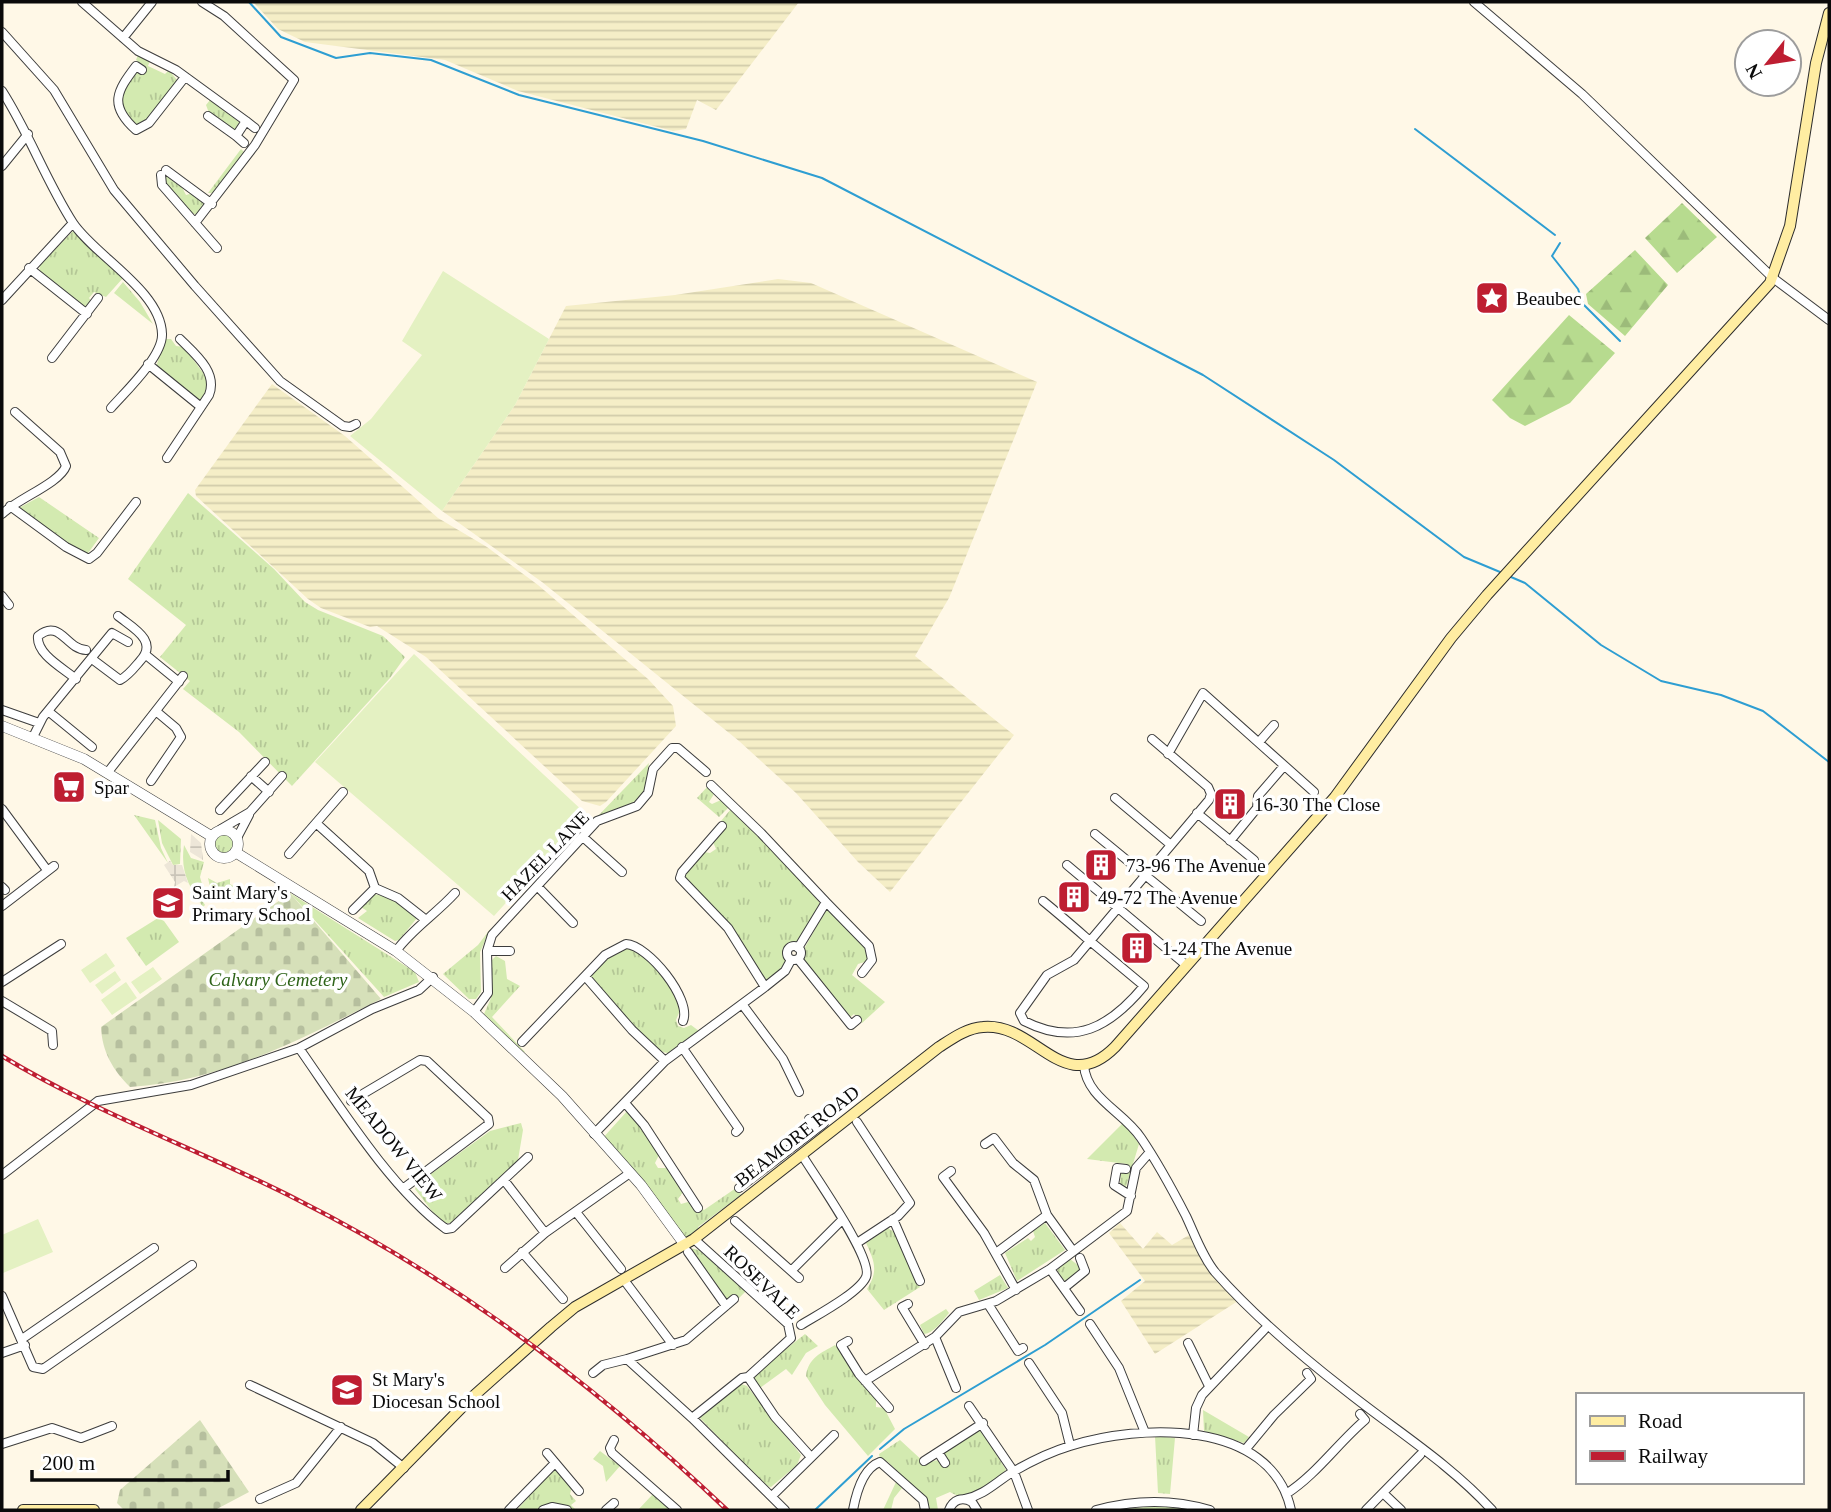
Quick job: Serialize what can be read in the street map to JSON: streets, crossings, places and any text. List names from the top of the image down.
{
  "streets": {
    "main road": ["BEAMORE ROAD"],
    "street": ["HAZEL LANE", "MEADOW VIEW", "ROSEVALE"]
  },
  "crossings": [
    ["BEAMORE ROAD", "ROSEVALE"]
  ],
  "parks": ["Calvary Cemetery"],
  "places": {
    "place": ["Beaubec"],
    "supermarket": ["Spar"],
    "building": [
      "16-30 The Close",
      "73-96 The Avenue",
      "49-72 The Avenue",
      "1-24 The Avenue"
    ],
    "school or university": ["Saint Mary's Primary School", "St Mary's Diocesan School"]
  },
  "legend": ["Road", "Railway"],
  "scale_bar": "200 m",
  "north": "bottom left"
}
